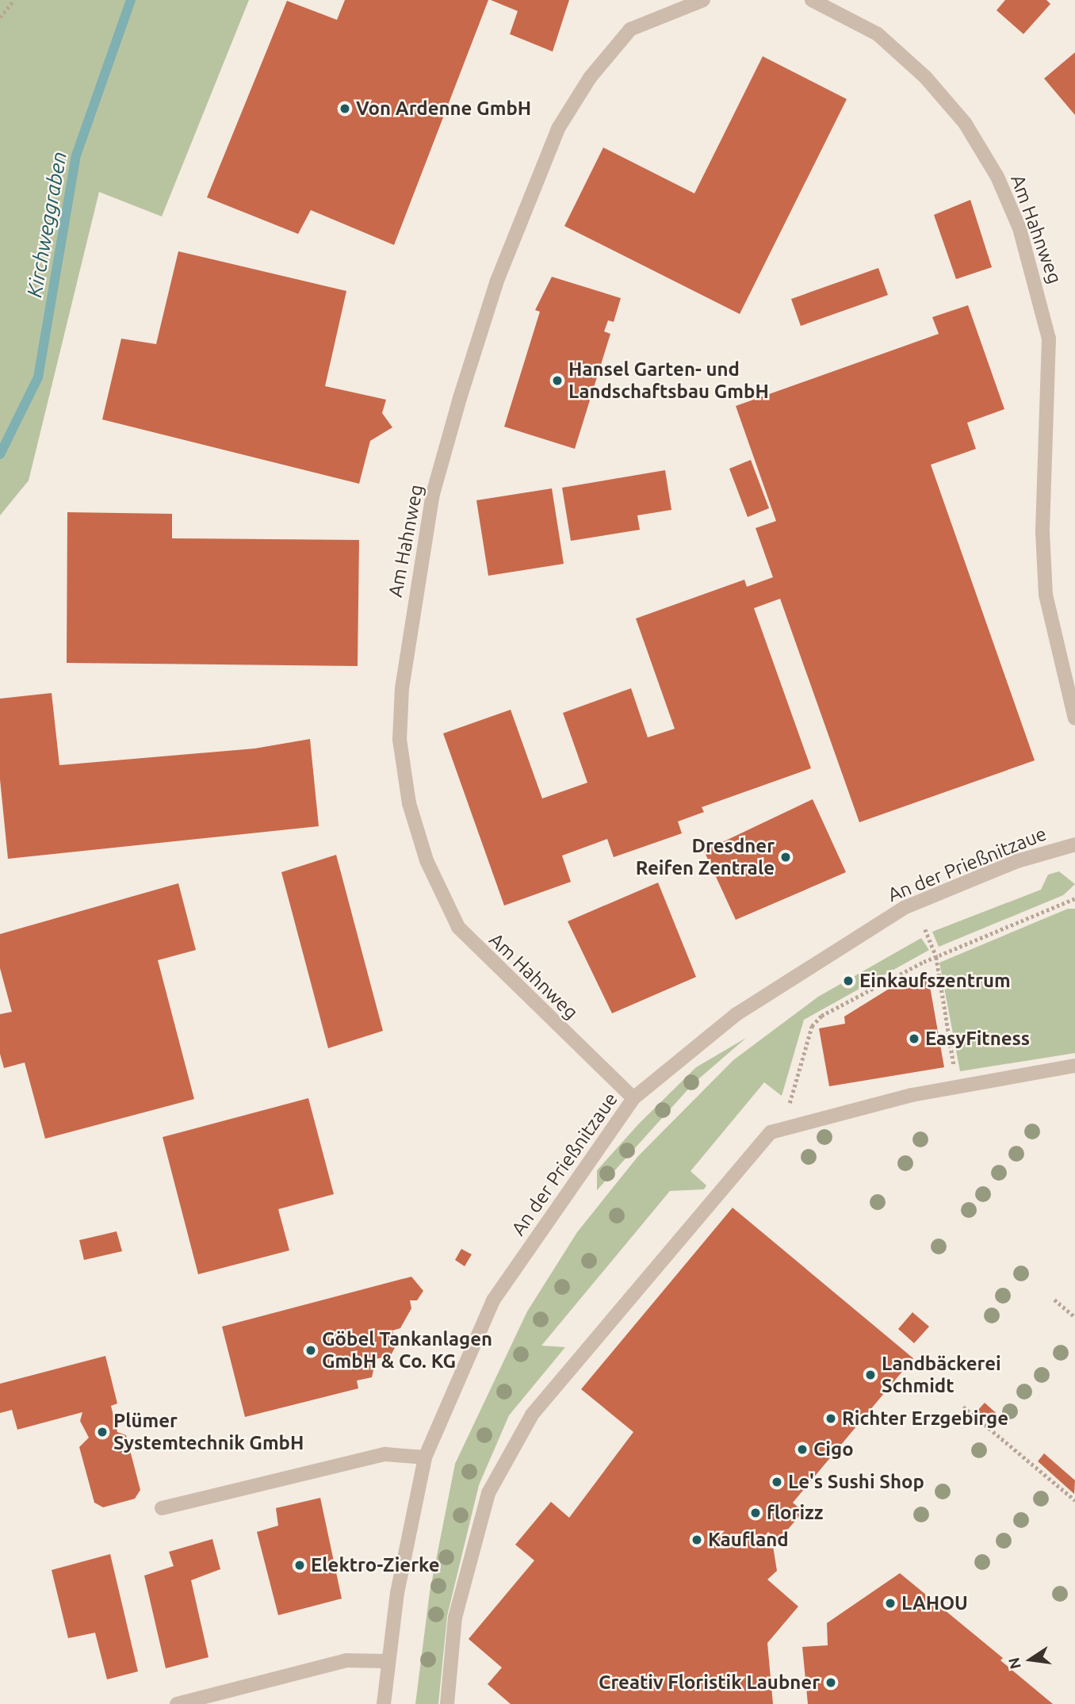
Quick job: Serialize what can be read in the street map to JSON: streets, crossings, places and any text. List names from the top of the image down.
{
  "streets": {
    "street": ["Am Hahnweg", "An der Prießnitzaue"]
  },
  "crossings": [
    ["Am Hahnweg", "An der Prießnitzaue"]
  ],
  "water": ["Kirchweggraben"],
  "places": [
    "Von Ardenne GmbH",
    "Hansel Garten- und Landschaftsbau GmbH",
    "Dresdner Reifen Zentrale",
    "Einkaufszentrum",
    "EasyFitness",
    "Göbel Tankanlagen GmbH & Co. KG",
    "Landbäckerei Schmidt",
    "Richter Erzgebirge",
    "Plümer Systemtechnik GmbH",
    "Cigo",
    "Le's Sushi Shop",
    "florizz",
    "Kaufland",
    "Elektro-Zierke",
    "LAHOU",
    "Creativ Floristik Laubner"
  ],
  "north": "left"
}
